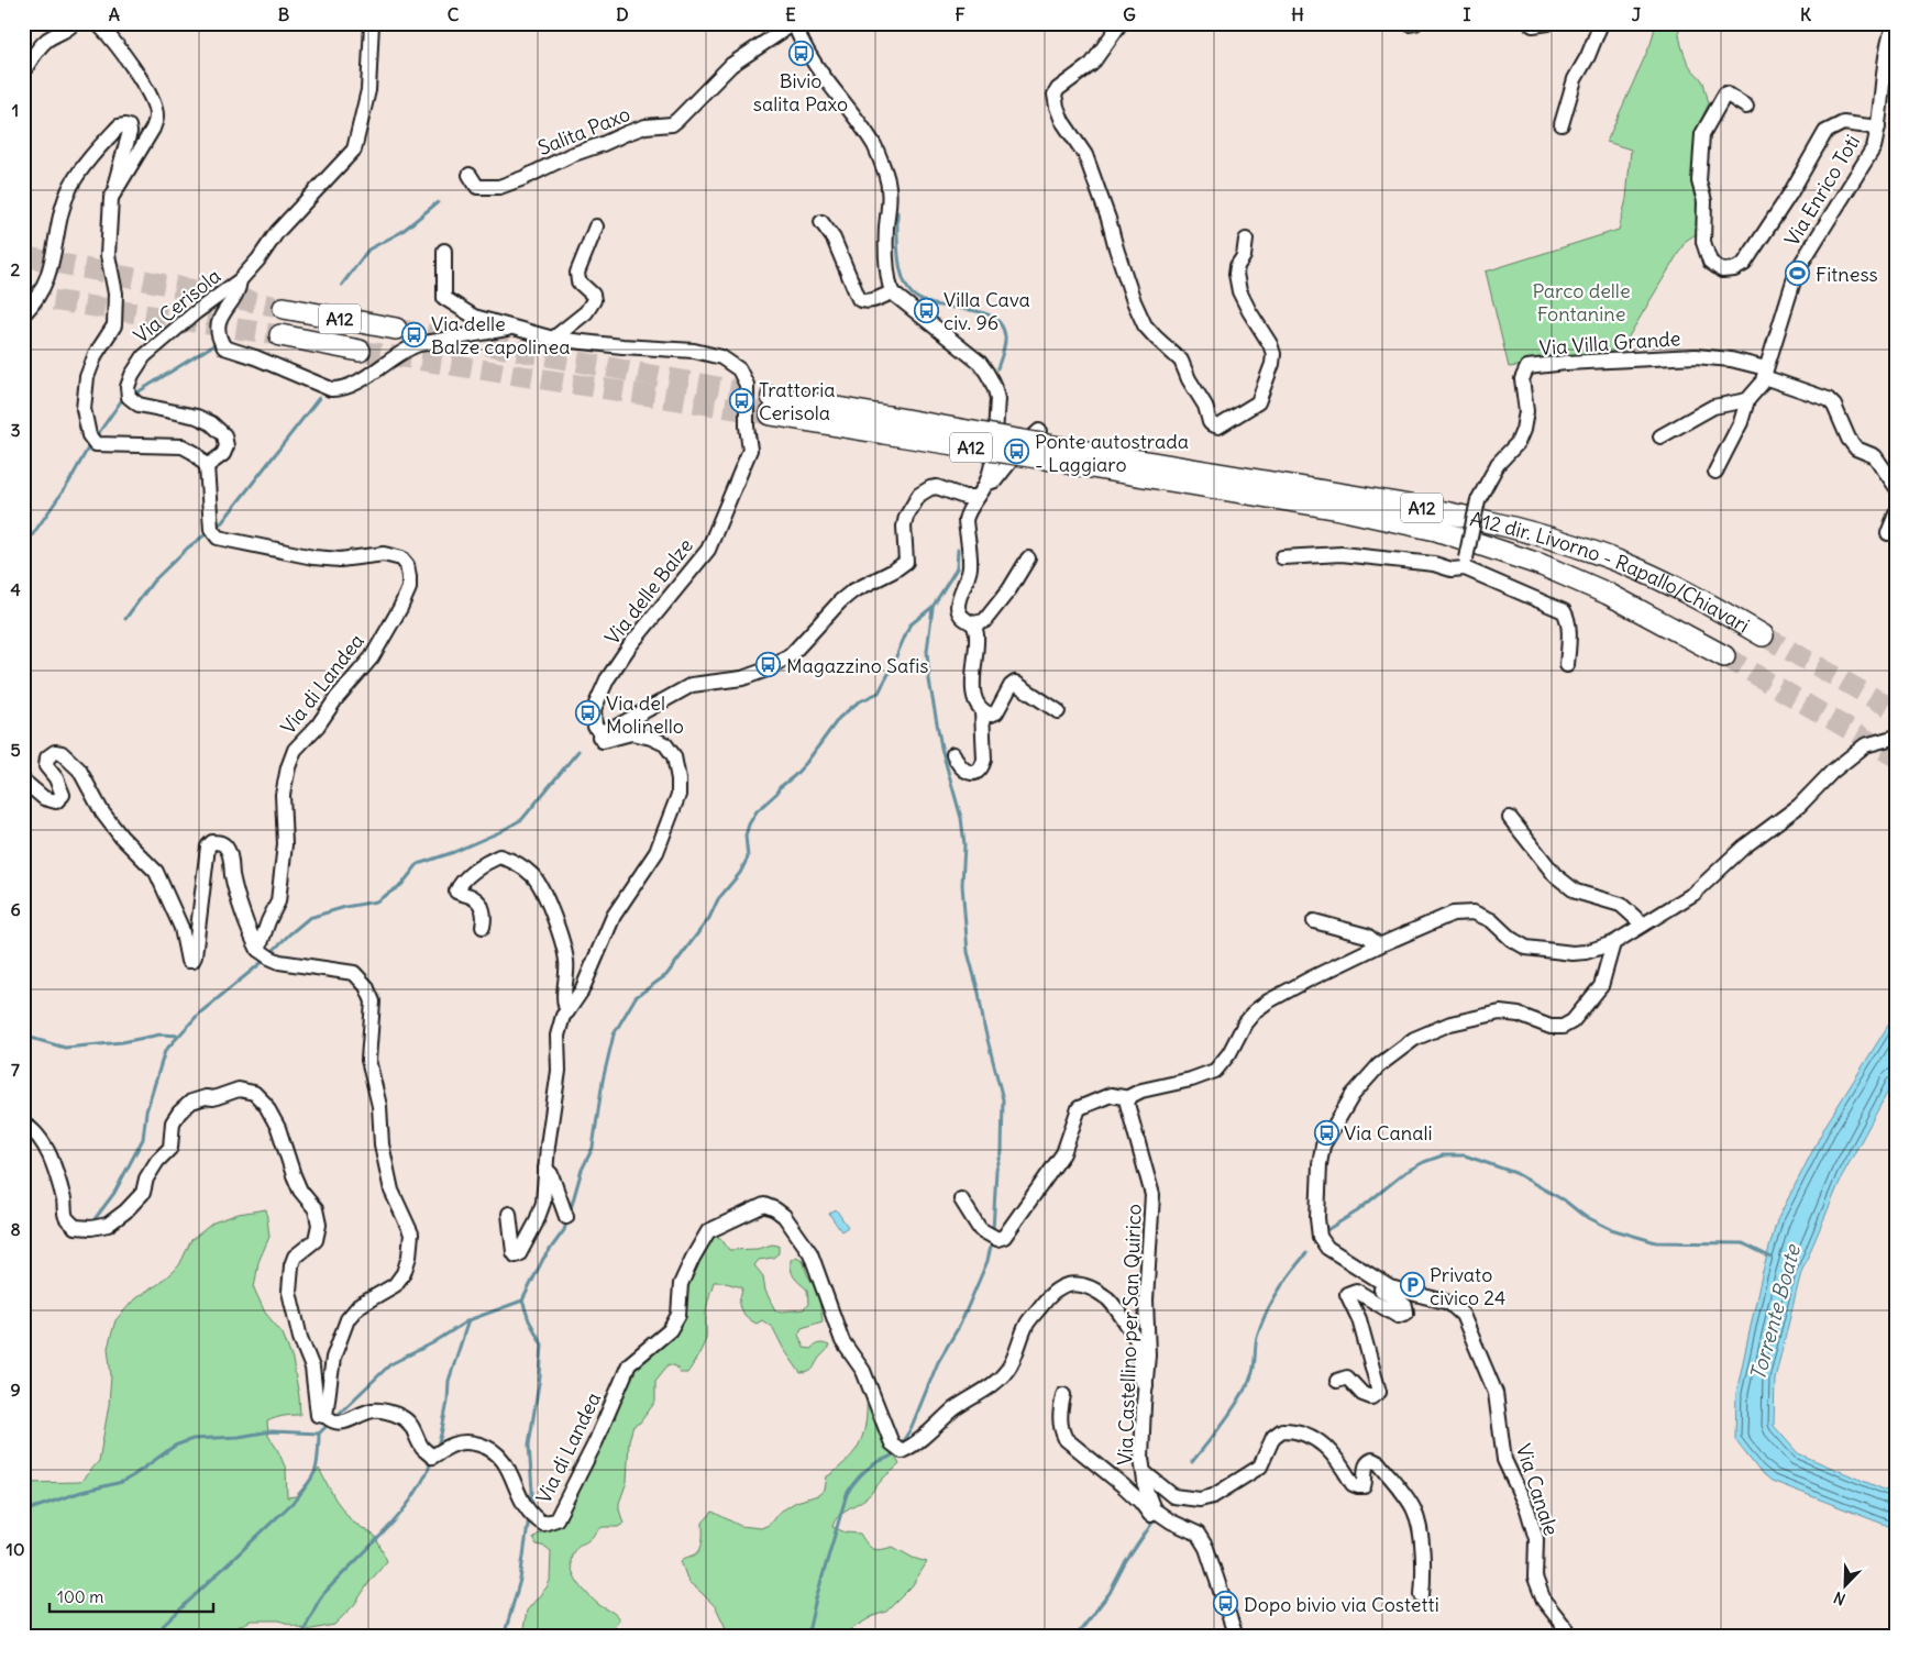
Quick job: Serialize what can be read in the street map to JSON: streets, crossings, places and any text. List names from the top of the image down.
{
  "streets": {
    "highway": ["A12", "A12 dir. Livorno - Rapallo/Chiavari"],
    "street": [
      "Salita Paxo",
      "Via Enrico Toti",
      "Via Cerisola",
      "Via Villa Grande",
      "Via delle Balze",
      "Via di Landea",
      "Via Castellino per San Quirico",
      "Via Canale"
    ]
  },
  "crossings": [
    ["Via Enrico Toti", "Via Villa Grande"],
    ["Via Cerisola", "Via delle Balze"],
    ["Via Cerisola", "Via di Landea"],
    ["A12", "A12 dir. Livorno - Rapallo/Chiavari"],
    ["Via di Landea", "Via Castellino per San Quirico"]
  ],
  "water": ["Torrente Boate"],
  "parks": ["Parco delle Fontanine"],
  "places": {
    "bus stop": [
      "Bivio salita Paxo",
      "Villa Cava civ. 96",
      "Via delle Balze capolinea",
      "Trattoria Cerisola",
      "Ponte autostrada - Laggiaro",
      "Magazzino Safis",
      "Via del Molinello",
      "Via Canali",
      "Dopo bivio via Costetti"
    ],
    "sports": ["Fitness"],
    "parking": ["Privato civico 24"]
  },
  "scale_bar": "100 m",
  "north": "bottom left",
  "grid": {
    "columns": [
      "A",
      "B",
      "C",
      "D",
      "E",
      "F",
      "G",
      "H",
      "I",
      "J",
      "K"
    ],
    "rows": [
      "1",
      "2",
      "3",
      "4",
      "5",
      "6",
      "7",
      "8",
      "9",
      "10"
    ]
  }
}
